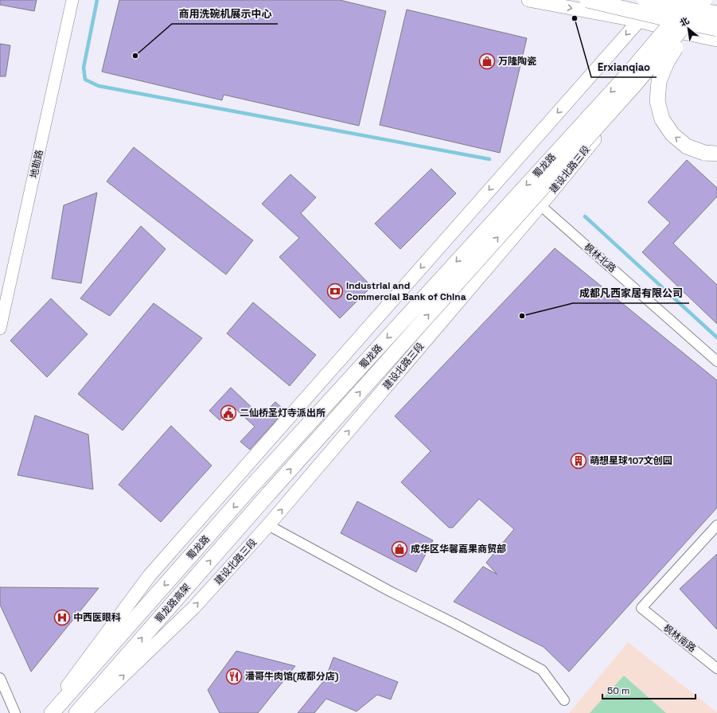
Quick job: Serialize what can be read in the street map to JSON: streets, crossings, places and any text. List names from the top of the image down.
{
  "streets": {
    "main road": ["蜀龙路", "建设北路三段", "蜀龙路高架"],
    "street": ["地勘路", "枫林北路", "枫林南路"]
  },
  "crossings": [
    ["蜀龙路", "建设北路三段"],
    ["蜀龙路", "蜀龙路高架"],
    ["建设北路三段", "枫林北路"]
  ],
  "places": {
    "other": ["Erxianqiao", "商用洗碗机展示中心", "成都凡西家居有限公司"],
    "shop": ["万隆陶瓷", "成华区华馨嘉果商贸部"],
    "bank": ["Industrial and Commercial Bank of China"],
    "public building": ["二仙桥圣灯寺派出所"],
    "building": ["萌想星球107文创园"],
    "hospital": ["中西医眼科"],
    "restaurant": ["潘哥牛肉馆(成都分店)"]
  },
  "scale_bar": "50 m",
  "north": "top left"
}
